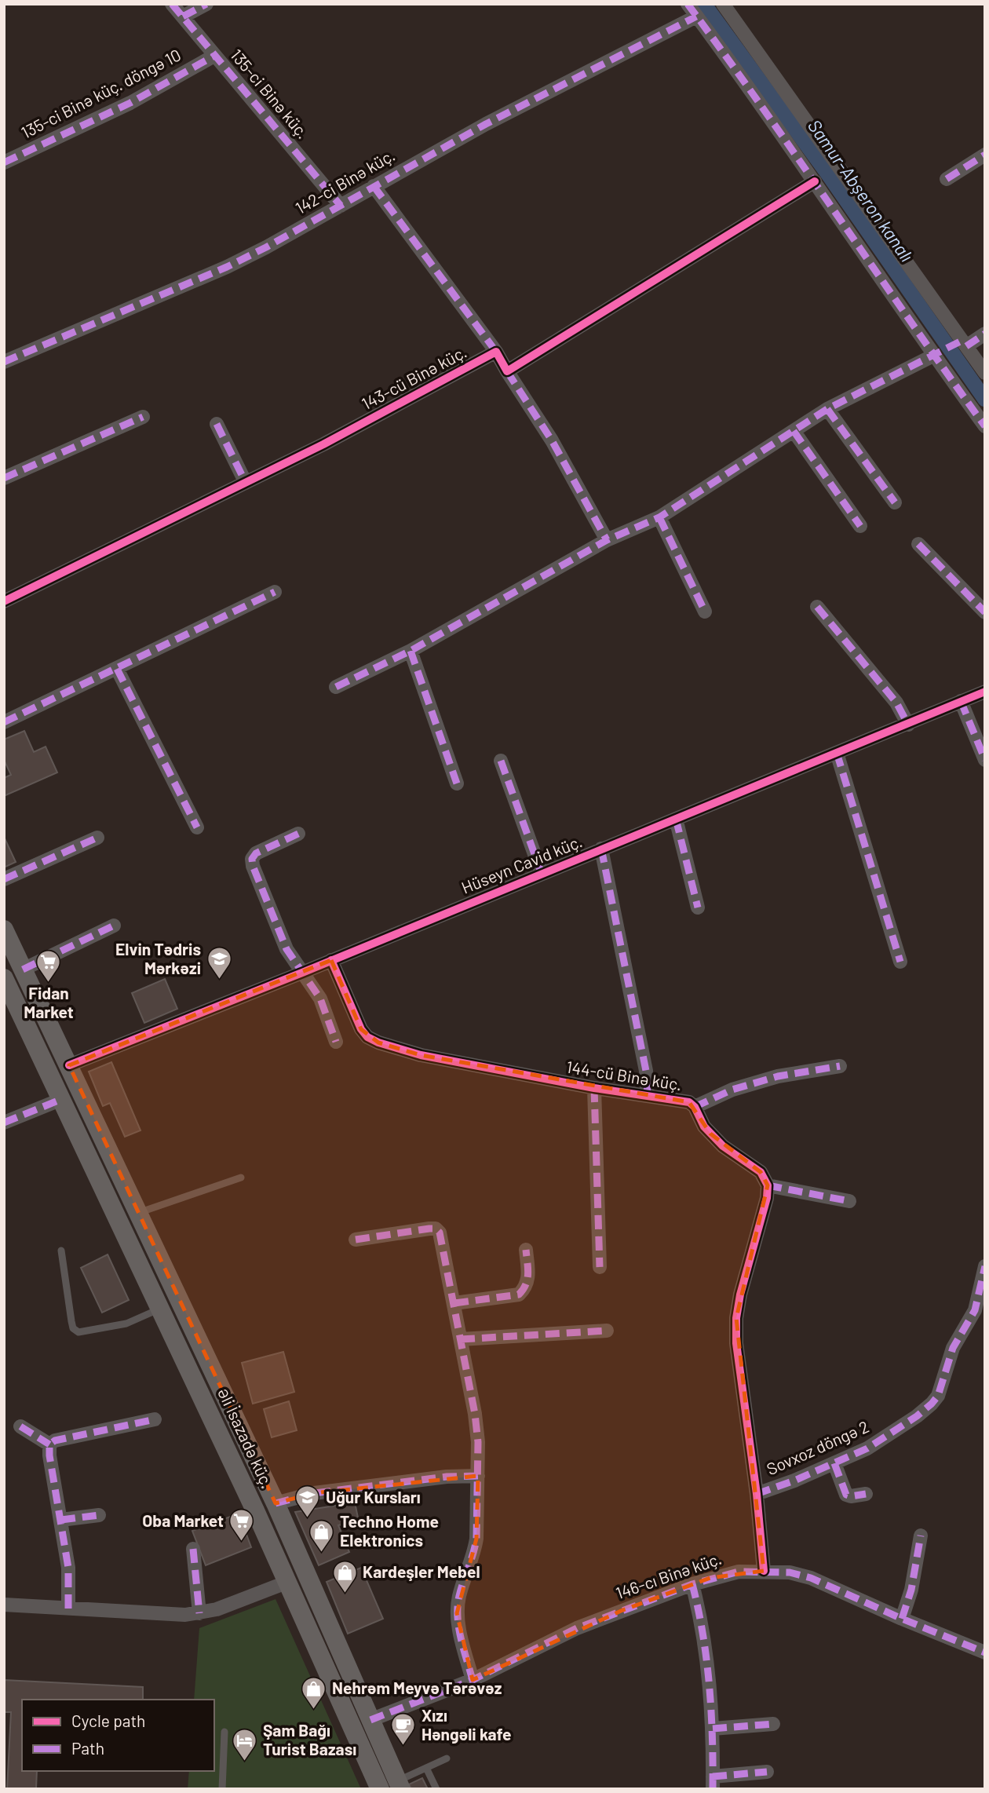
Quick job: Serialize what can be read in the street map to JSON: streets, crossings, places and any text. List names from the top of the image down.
{
  "streets": {
    "main road": ["Əli İsazadə küç."],
    "street": [
      "135-ci Binə küç. döngə 10",
      "135-ci Binə küç.",
      "142-ci Binə küç.",
      "143-cü Binə küç.",
      "Hüseyn Cavid küç.",
      "144-cü Binə küç.",
      "Sovxoz döngə 2",
      "146-cı Binə küç."
    ]
  },
  "crossings": [
    ["135-ci Binə küç. döngə 10", "135-ci Binə küç."],
    ["135-ci Binə küç.", "142-ci Binə küç."],
    ["Hüseyn Cavid küç.", "144-cü Binə küç."],
    ["Hüseyn Cavid küç.", "Əli İsazadə küç."],
    ["Əli İsazadə küç.", "146-cı Binə küç."]
  ],
  "water": ["Samur-Abşeron kanalı"],
  "places": {
    "school or university": ["Elvin Tədris Mərkəzi", "Uğur Kursları"],
    "supermarket": ["Fidan Market", "Oba Market"],
    "shop": ["Techno Home Elektronics", "Kardeşler Mebel", "Nehrəm Meyvə Tərəvəz"],
    "cafe": ["Xızı Həngəli kafe"],
    "hotel": ["Şam Bağı Turist Bazası"]
  },
  "legend": ["Cycle path", "Path"]
}
